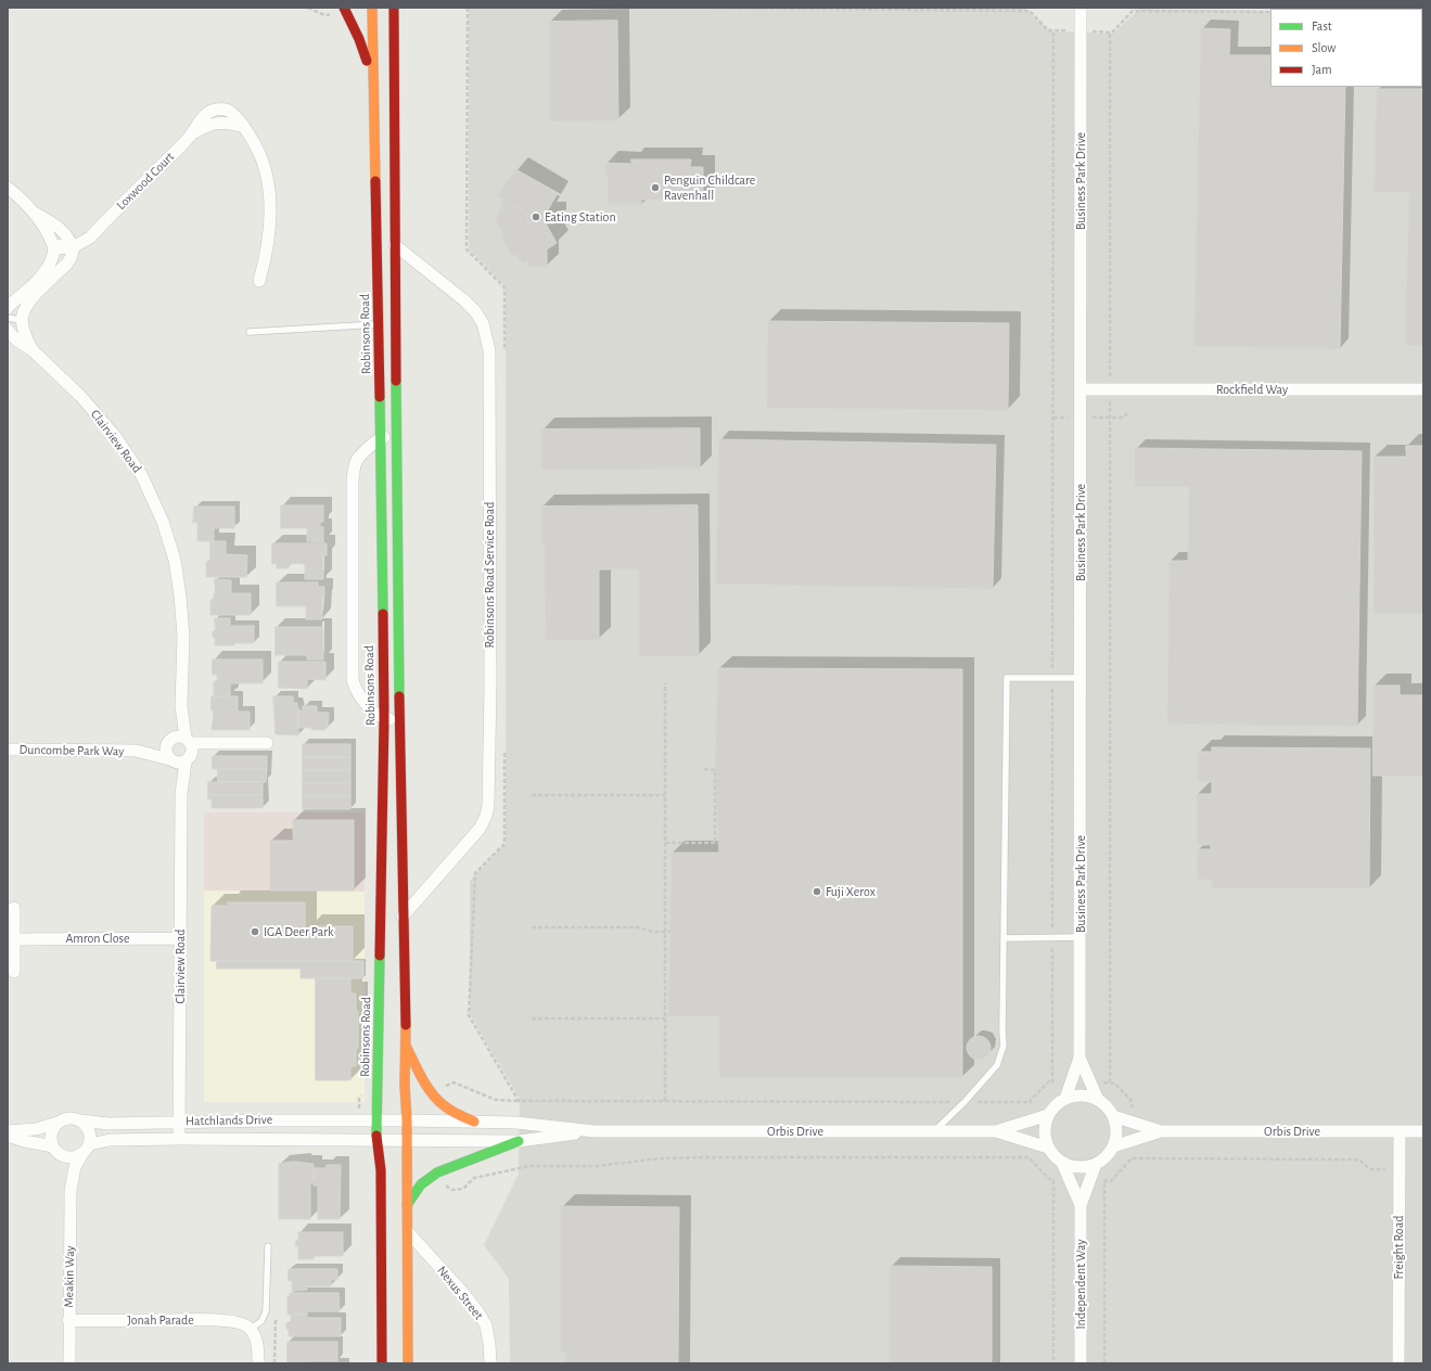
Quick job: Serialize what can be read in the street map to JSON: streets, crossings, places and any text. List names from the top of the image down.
{
  "streets": {
    "main road": ["Robinsons Road"],
    "street": [
      "Loxwood Court",
      "Business Park Drive",
      "Rockfield Way",
      "Clairview Road",
      "Robinsons Road Service Road",
      "Duncombe Park Way",
      "Amron Close",
      "Hatchlands Drive",
      "Orbis Drive",
      "Freight Road",
      "Meakin Way",
      "Independent Way",
      "Nexus Street",
      "Jonah Parade"
    ]
  },
  "crossings": [
    ["Business Park Drive", "Rockfield Way"],
    ["Business Park Drive", "Orbis Drive"],
    ["Business Park Drive", "Independent Way"],
    ["Robinsons Road", "Hatchlands Drive"],
    ["Clairview Road", "Duncombe Park Way"],
    ["Clairview Road", "Amron Close"],
    ["Clairview Road", "Hatchlands Drive"],
    ["Hatchlands Drive", "Orbis Drive"],
    ["Hatchlands Drive", "Meakin Way"],
    ["Orbis Drive", "Freight Road"],
    ["Orbis Drive", "Independent Way"],
    ["Meakin Way", "Jonah Parade"]
  ],
  "places": [
    "Penguin Childcare Ravenhall",
    "Eating Station",
    "Fuji Xerox",
    "IGA Deer Park"
  ],
  "legend": ["Fast", "Slow", "Jam"]
}
